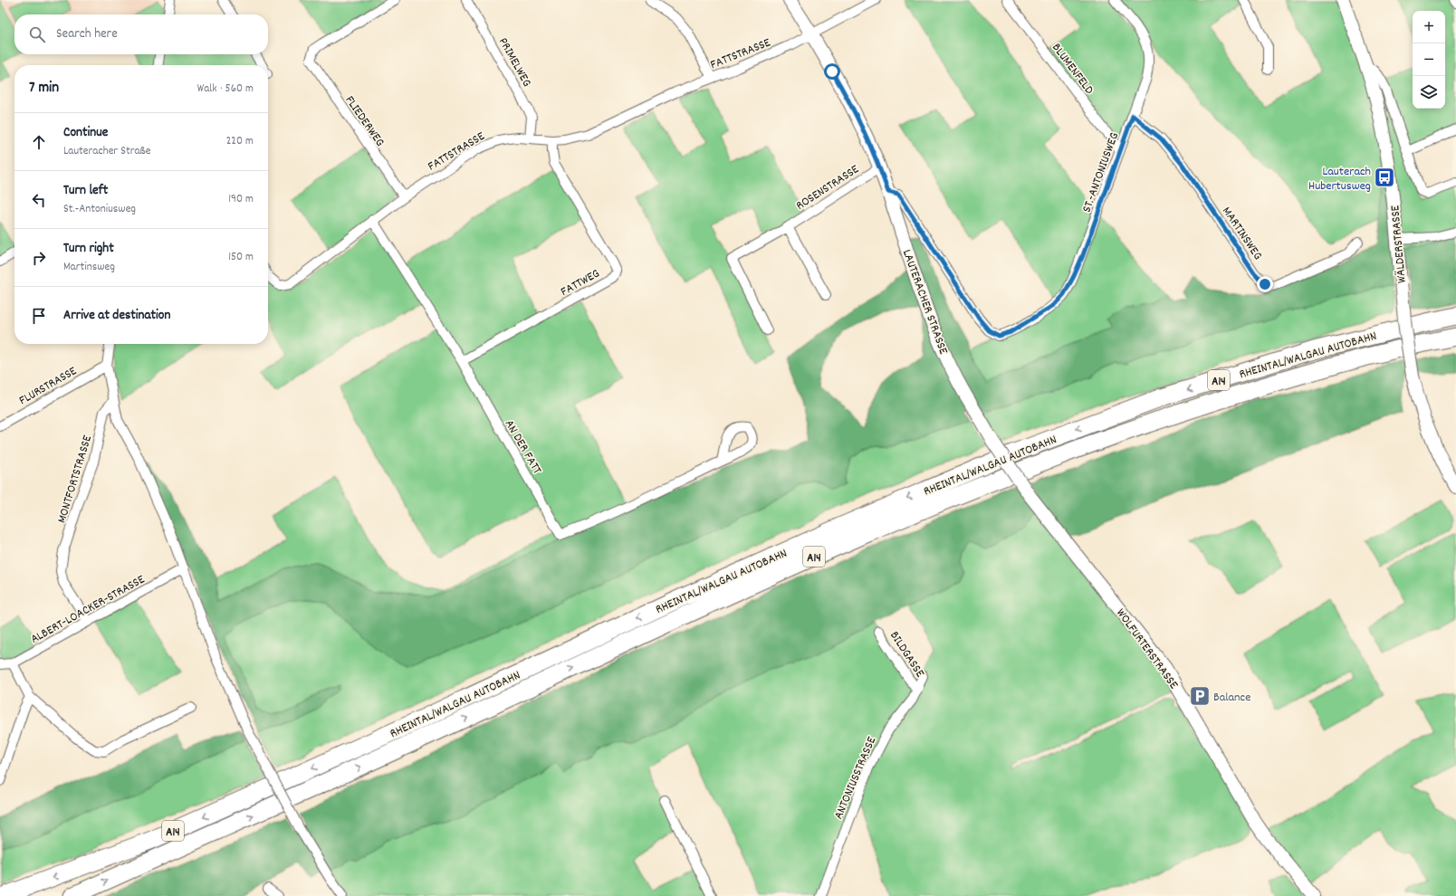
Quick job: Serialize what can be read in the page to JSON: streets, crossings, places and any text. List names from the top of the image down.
{
  "streets": {
    "highway": ["RHEINTAL/WALGAU AUTOBAHN", "A14"],
    "street": [
      "FATTSTRASSE",
      "PRIMELWEG",
      "BLUMENFELD",
      "FLIEDERWEG",
      "ST.-ANTONIUSWEG",
      "ROSENSTRASSE",
      "MARTINSWEG",
      "WÄLDERSTRASSE",
      "FATTWEG",
      "LAUTERACHER STRASSE",
      "FLURSTRASSE",
      "AN DER FATT",
      "MONTFORTSTRASSE",
      "ALBERT-LOACKER-STRASSE",
      "WOLFURTERSTRASSE",
      "BILDGASSE",
      "ANTONIUSSTRASSE"
    ]
  },
  "crossings": [
    ["FATTSTRASSE", "PRIMELWEG"],
    ["FATTSTRASSE", "FLIEDERWEG"],
    ["FATTSTRASSE", "FATTWEG"],
    ["FATTSTRASSE", "LAUTERACHER STRASSE"],
    ["FATTSTRASSE", "AN DER FATT"],
    ["BLUMENFELD", "ST.-ANTONIUSWEG"],
    ["ST.-ANTONIUSWEG", "MARTINSWEG"],
    ["ST.-ANTONIUSWEG", "LAUTERACHER STRASSE"],
    ["ROSENSTRASSE", "LAUTERACHER STRASSE"],
    ["FATTWEG", "AN DER FATT"],
    ["LAUTERACHER STRASSE", "WOLFURTERSTRASSE"],
    ["MONTFORTSTRASSE", "ALBERT-LOACKER-STRASSE"],
    ["BILDGASSE", "ANTONIUSSTRASSE"]
  ],
  "places": {
    "bus stop": ["Lauterach Hubertusweg"],
    "parking": ["Balance"]
  },
  "page": {
    "map_buttons": ["+", "−"],
    "search": "Search here",
    "heading": ["7 min", "Walk · 560 m"],
    "list": [
      ["Continue", "Lauteracher Straße", "220 m"],
      ["Turn left", "St.-Antoniusweg", "190 m"],
      ["Turn right", "Martinsweg", "150 m"],
      "Arrive at destination"
    ]
  }
}
